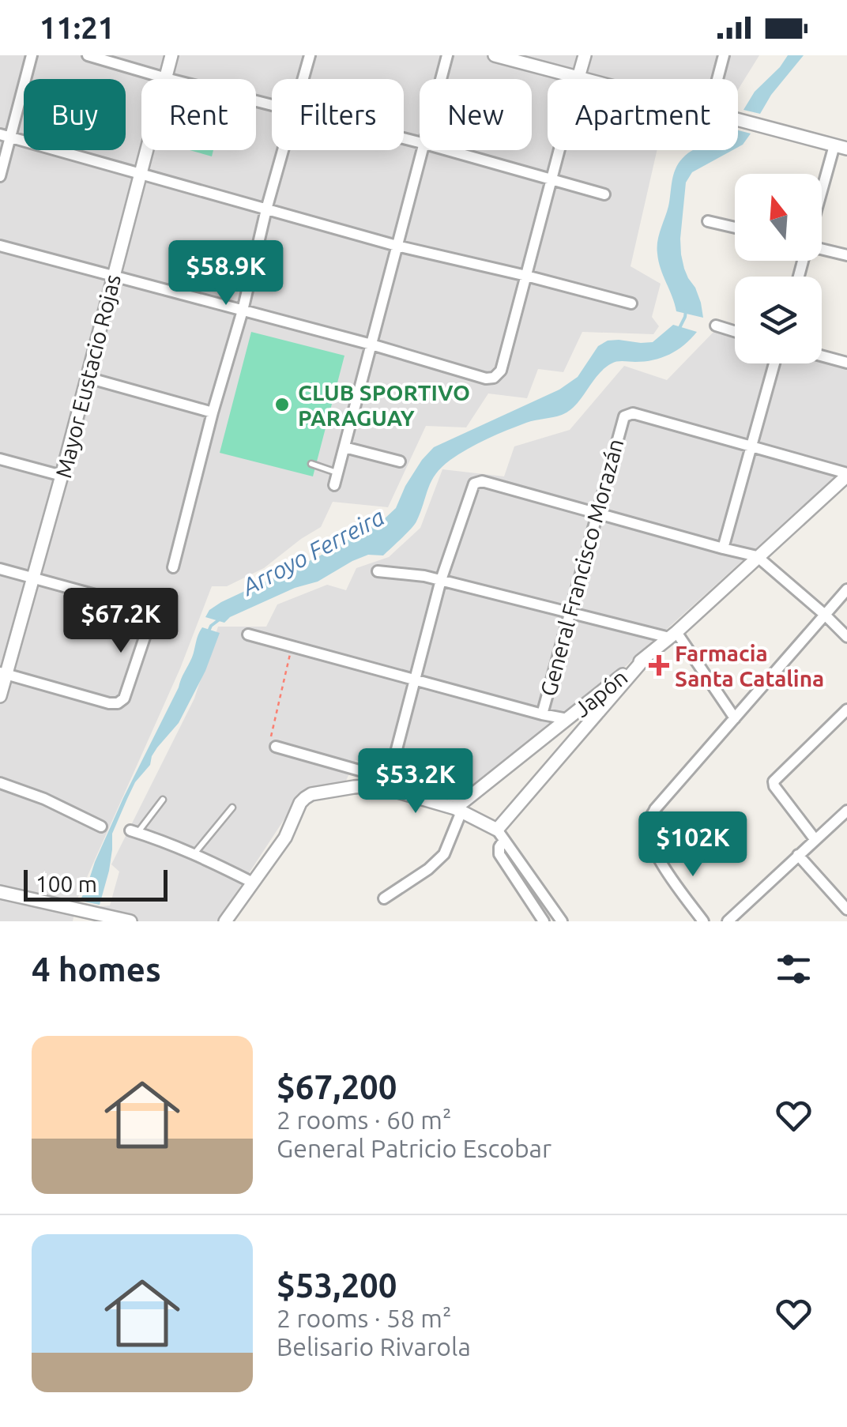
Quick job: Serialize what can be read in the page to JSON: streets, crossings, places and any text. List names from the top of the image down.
{
  "streets": {
    "street": ["Mayor Eustacio Rojas", "General Francisco Morazán", "Japón"]
  },
  "water": ["Arroyo Ferreira"],
  "places": {
    "other": ["CLUB SPORTIVO PARAGUAY"],
    "health": ["Farmacia Santa Catalina"]
  },
  "scale_bar": "100 m",
  "north": "top",
  "page": {
    "status": "11:21",
    "chip": [
      "Buy",
      "Rent",
      "Filters",
      "New",
      "Apartment"
    ],
    "price": [
      "$58.9K",
      "$67.2K",
      "$53.2K",
      "$102K"
    ],
    "scale": "100 m",
    "heading": "4 homes",
    "list": [
      {
        "name": "$67,200",
        "note": "2 rooms · 60 m² · General Patricio Escobar"
      },
      {
        "name": "$53,200",
        "note": "2 rooms · 58 m² · Belisario Rivarola"
      }
    ]
  }
}
